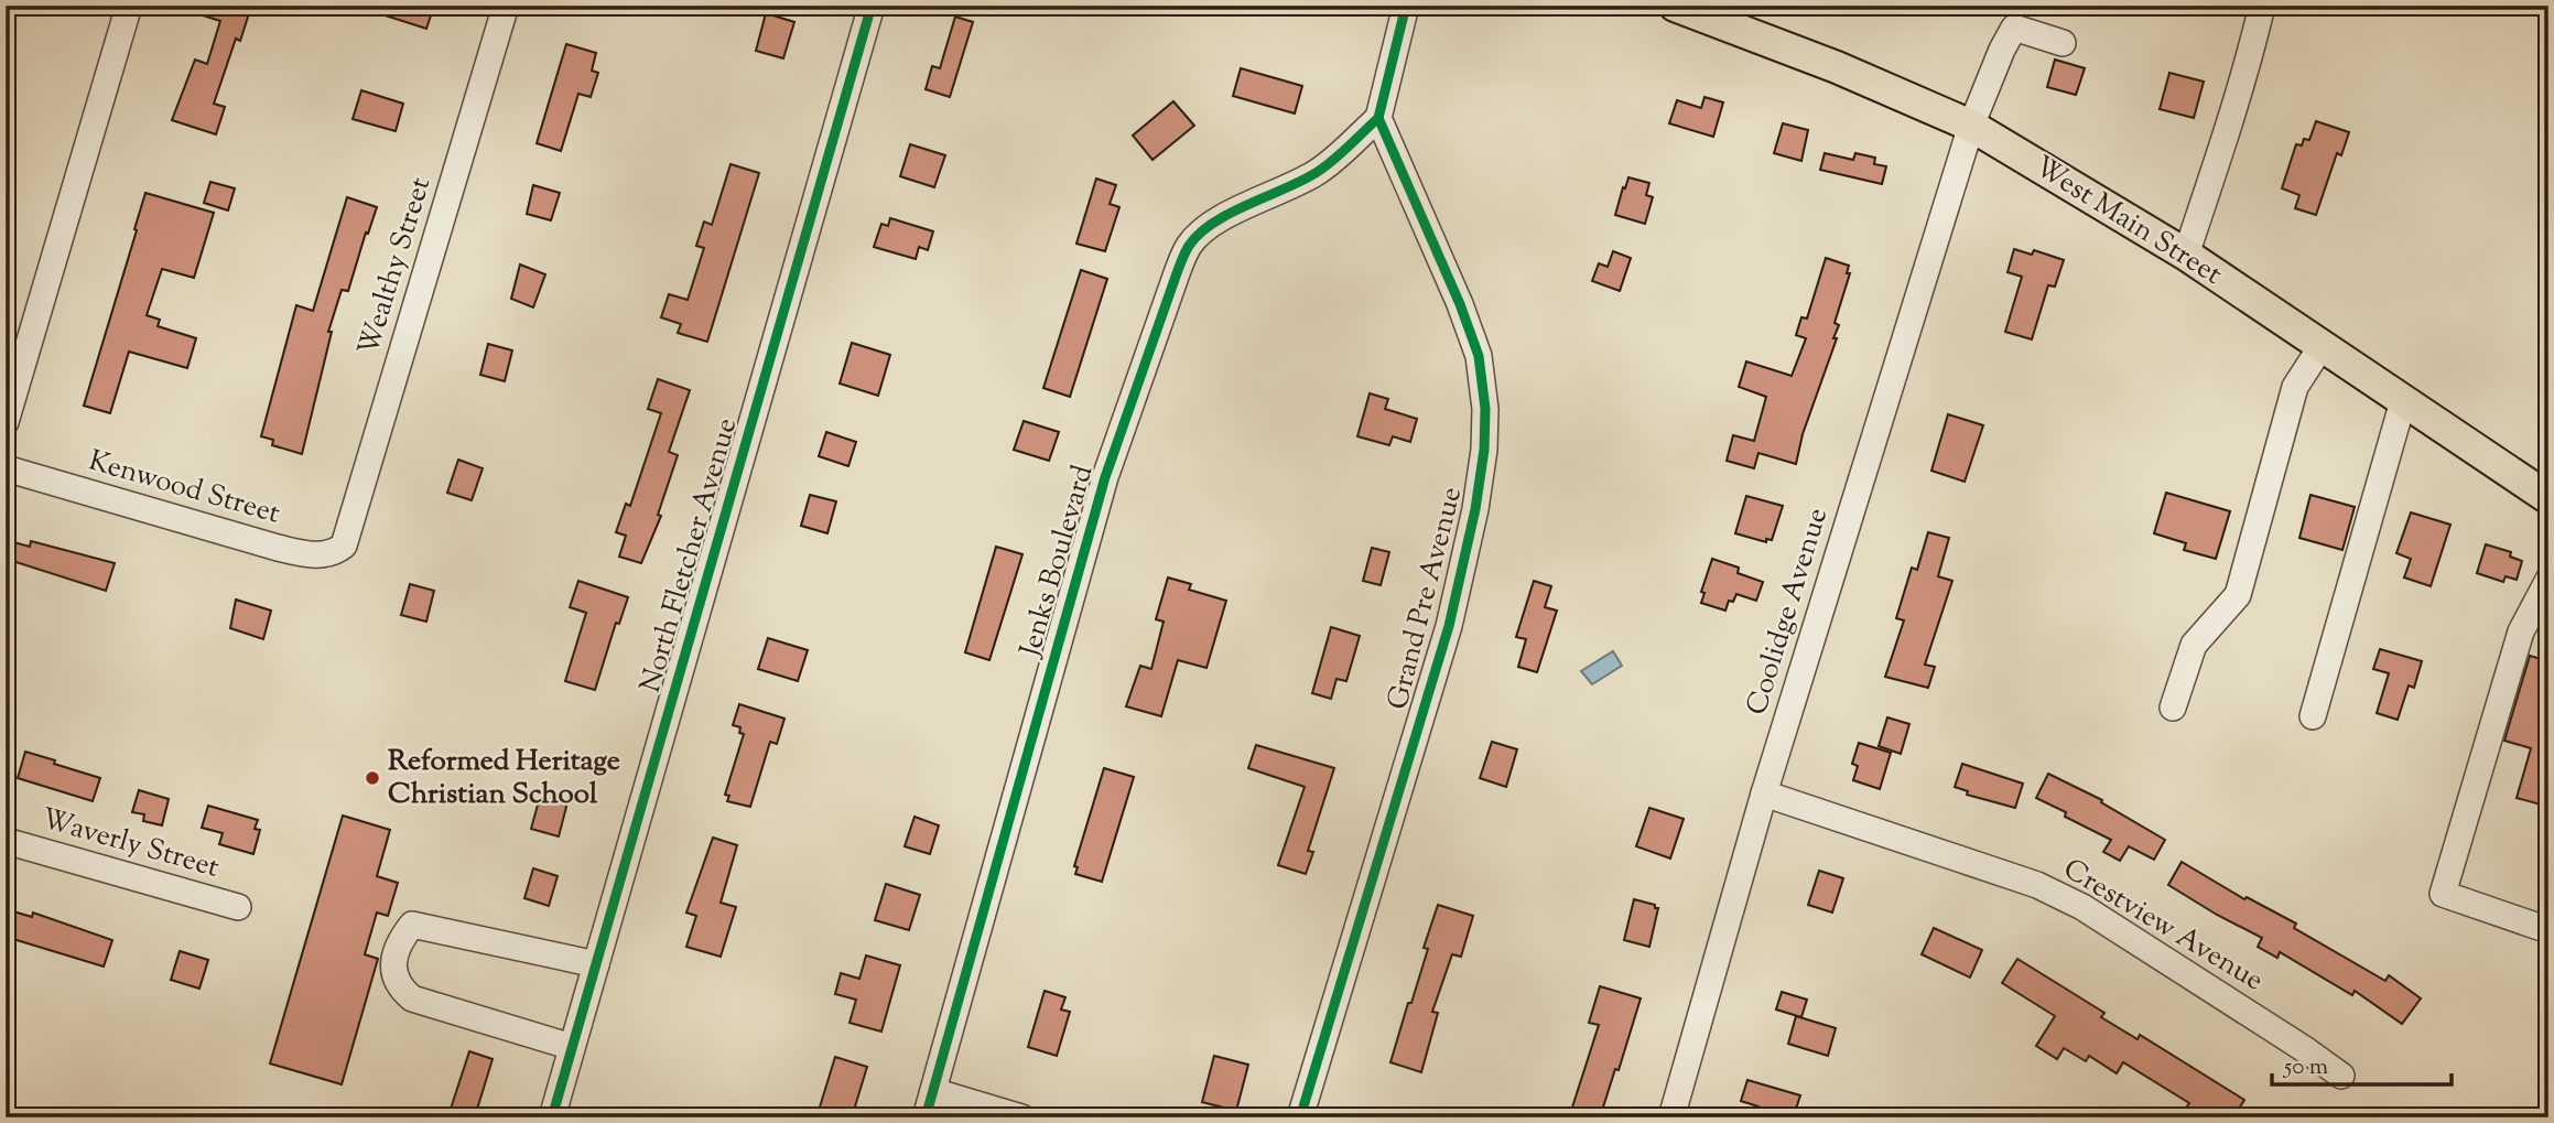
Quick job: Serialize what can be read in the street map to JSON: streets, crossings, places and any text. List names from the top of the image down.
{
  "streets": {
    "main road": ["West Main Street"],
    "street": [
      "Wealthy Street",
      "Kenwood Street",
      "North Fletcher Avenue",
      "Jenks Boulevard",
      "Grand Pre Avenue",
      "Coolidge Avenue",
      "Waverly Street",
      "Crestview Avenue"
    ]
  },
  "crossings": [
    ["West Main Street", "Coolidge Avenue"],
    ["Wealthy Street", "Kenwood Street"],
    ["Jenks Boulevard", "Grand Pre Avenue"],
    ["Coolidge Avenue", "Crestview Avenue"]
  ],
  "places": ["Reformed Heritage Christian School"],
  "scale_bar": "50 m"
}
